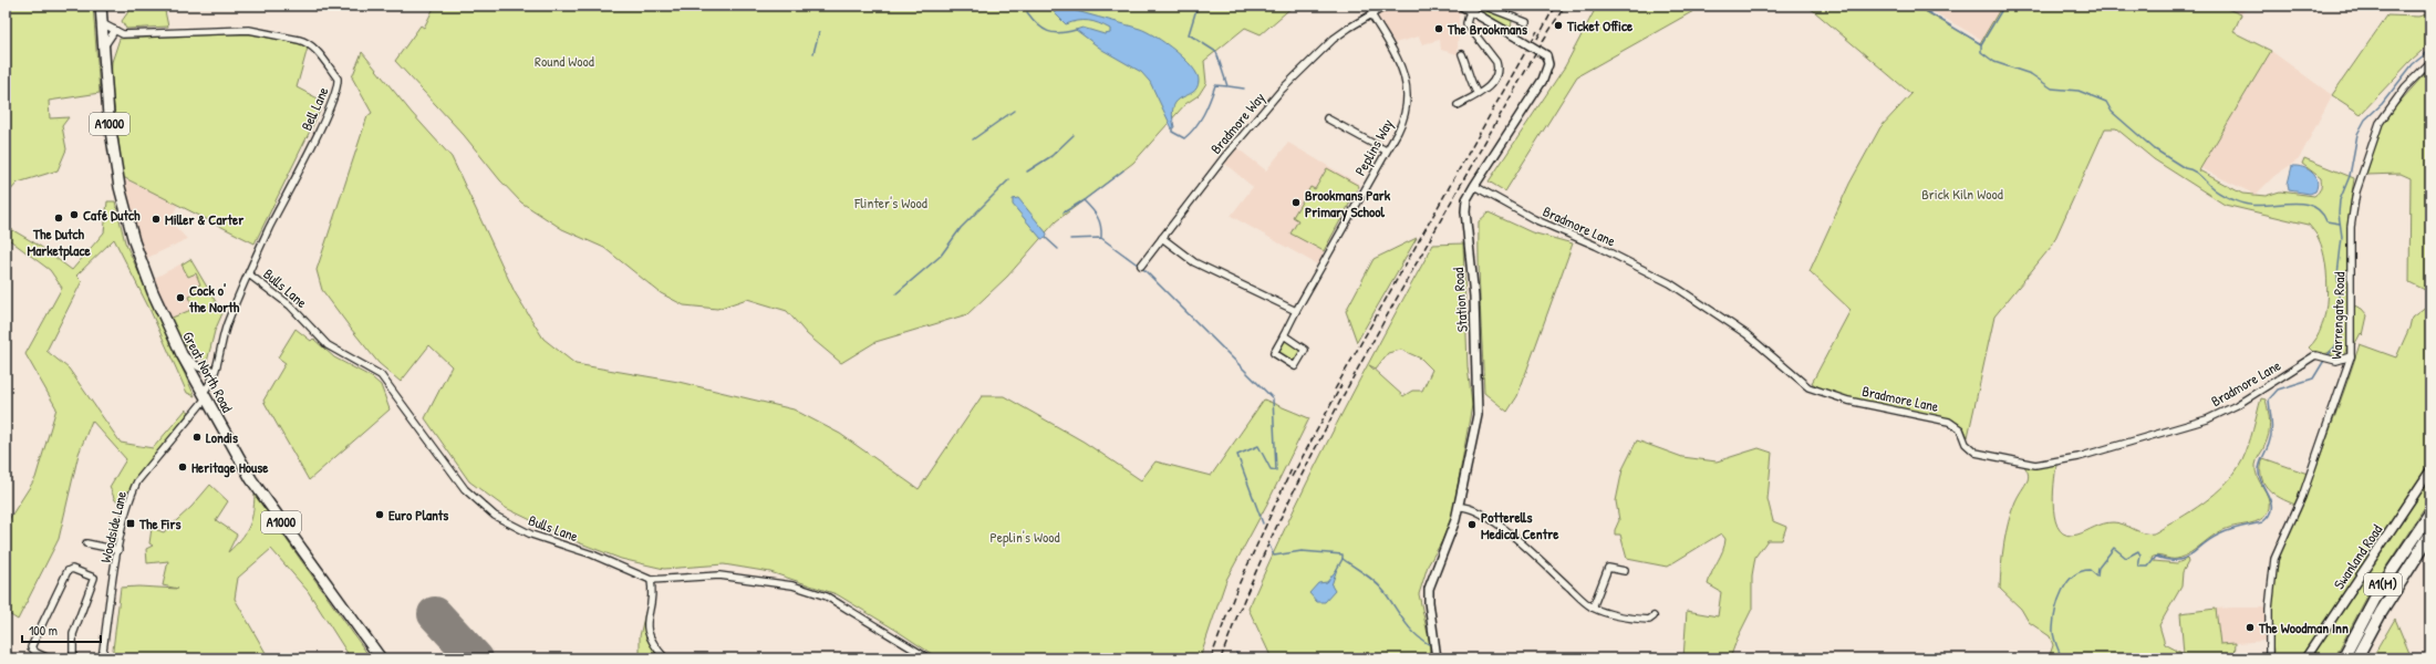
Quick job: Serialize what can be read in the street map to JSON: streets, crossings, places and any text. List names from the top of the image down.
{
  "streets": {
    "highway": ["A1(M)"],
    "main road": ["A1000", "Great North Road"],
    "street": [
      "Bell Lane",
      "Bradmore Way",
      "Peplins Way",
      "Bradmore Lane",
      "Bulls Lane",
      "Station Road",
      "Warrengate Road",
      "Woodside Lane",
      "Swanland Road"
    ]
  },
  "crossings": [
    ["Bell Lane", "Bulls Lane"],
    ["Bell Lane", "Great North Road"],
    ["Bell Lane", "Woodside Lane"],
    ["Bradmore Way", "Peplins Way"],
    ["Bradmore Lane", "Station Road"],
    ["Great North Road", "Woodside Lane"]
  ],
  "parks": [
    "Round Wood",
    "Brick Kiln Wood",
    "Flinter's Wood",
    "Peplin's Wood"
  ],
  "places": {
    "other": [
      "Ticket Office",
      "The Brookmans",
      "Brookmans Park Primary School",
      "Café Dutch",
      "The Dutch Marketplace",
      "Miller & Carter",
      "Cock o' the North",
      "Londis",
      "Heritage House",
      "Euro Plants",
      "Potterells Medical Centre",
      "The Woodman Inn"
    ],
    "transit": ["The Firs"]
  },
  "scale_bar": "100 m"
}
